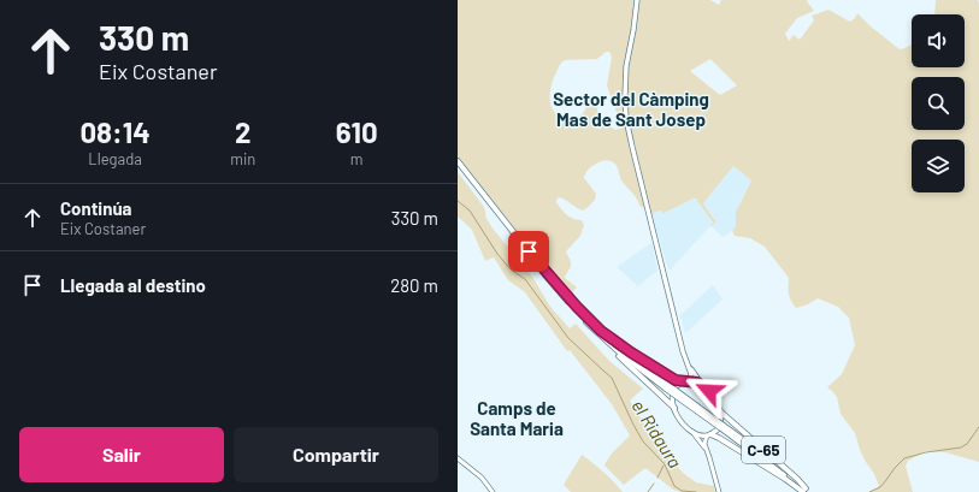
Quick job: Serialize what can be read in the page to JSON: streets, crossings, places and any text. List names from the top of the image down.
{
  "streets": {
    "highway": ["C-65"]
  },
  "districts": ["Sector del Càmping Mas de Sant Josep", "Camps de Santa Maria"],
  "water": ["el Ridaura"],
  "page": {
    "turn": ["330 m", "Eix Costaner"],
    "eta": [
      "08:14",
      "Llegada",
      "2",
      "min",
      "610",
      "m"
    ],
    "list": [
      {
        "name": "Continúa",
        "note": "Eix Costaner",
        "value": "330 m"
      },
      {
        "name": "Llegada al destino",
        "value": "280 m"
      }
    ],
    "buttons": ["Salir", "Compartir"]
  }
}
